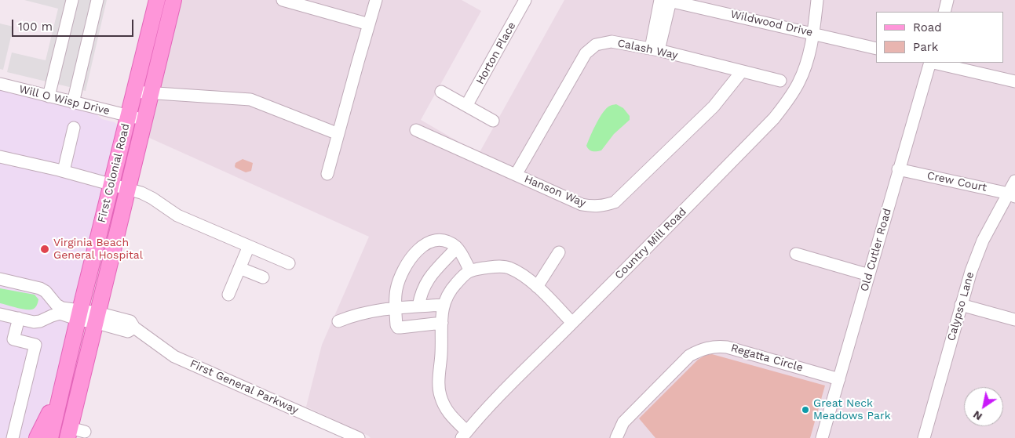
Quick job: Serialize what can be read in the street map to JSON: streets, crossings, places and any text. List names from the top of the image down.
{
  "streets": {
    "main road": ["First Colonial Road"],
    "street": [
      "Wildwood Drive",
      "Calash Way",
      "Horton Place",
      "Will O Wisp Drive",
      "Crew Court",
      "Hanson Way",
      "Country Mill Road",
      "Old Cutler Road",
      "Calypso Lane",
      "Regatta Circle",
      "First General Parkway"
    ]
  },
  "crossings": [
    ["Wildwood Drive", "Country Mill Road"],
    ["Calash Way", "Hanson Way"],
    ["Will O Wisp Drive", "First Colonial Road"],
    ["First Colonial Road", "First General Parkway"],
    ["Crew Court", "Old Cutler Road"],
    ["Crew Court", "Calypso Lane"],
    ["Old Cutler Road", "Regatta Circle"]
  ],
  "places": ["Virginia Beach General Hospital", "Great Neck Meadows Park"],
  "legend": ["Road", "Park"],
  "scale_bar": "100 m",
  "north": "bottom left"
}
